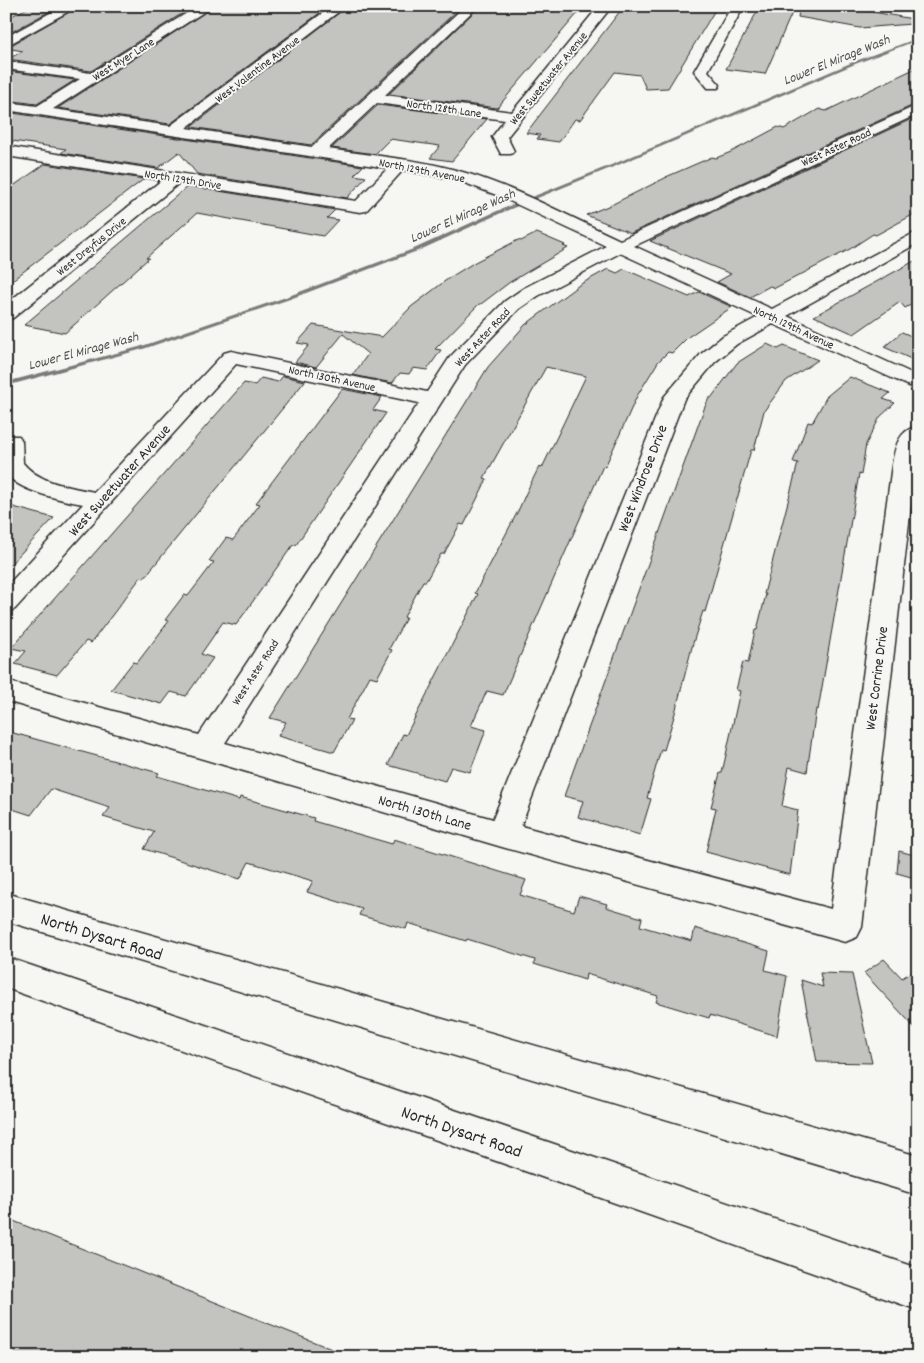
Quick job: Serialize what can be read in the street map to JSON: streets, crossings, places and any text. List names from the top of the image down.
{
  "streets": {
    "street": [
      "West Myer Lane",
      "West Valentine Avenue",
      "West Sweetwater Avenue",
      "North 128th Lane",
      "West Aster Road",
      "North 129th Avenue",
      "North 129th Drive",
      "West Dreyfus Drive",
      "North 130th Avenue",
      "West Windrose Drive",
      "West Corrine Drive",
      "North 130th Lane",
      "North Dysart Road"
    ]
  },
  "crossings": [
    ["West Myer Lane", "North 129th Avenue"],
    ["West Valentine Avenue", "North 129th Avenue"],
    ["West Sweetwater Avenue", "North 128th Lane"],
    ["West Sweetwater Avenue", "North 130th Avenue"],
    ["West Aster Road", "North 129th Avenue"],
    ["West Aster Road", "North 130th Avenue"],
    ["West Aster Road", "North 130th Lane"],
    ["North 129th Avenue", "North 129th Drive"],
    ["North 129th Avenue", "West Windrose Drive"],
    ["North 129th Drive", "West Dreyfus Drive"],
    ["West Windrose Drive", "North 130th Lane"],
    ["West Corrine Drive", "North 130th Lane"]
  ],
  "water": ["Lower El Mirage Wash"]
}
